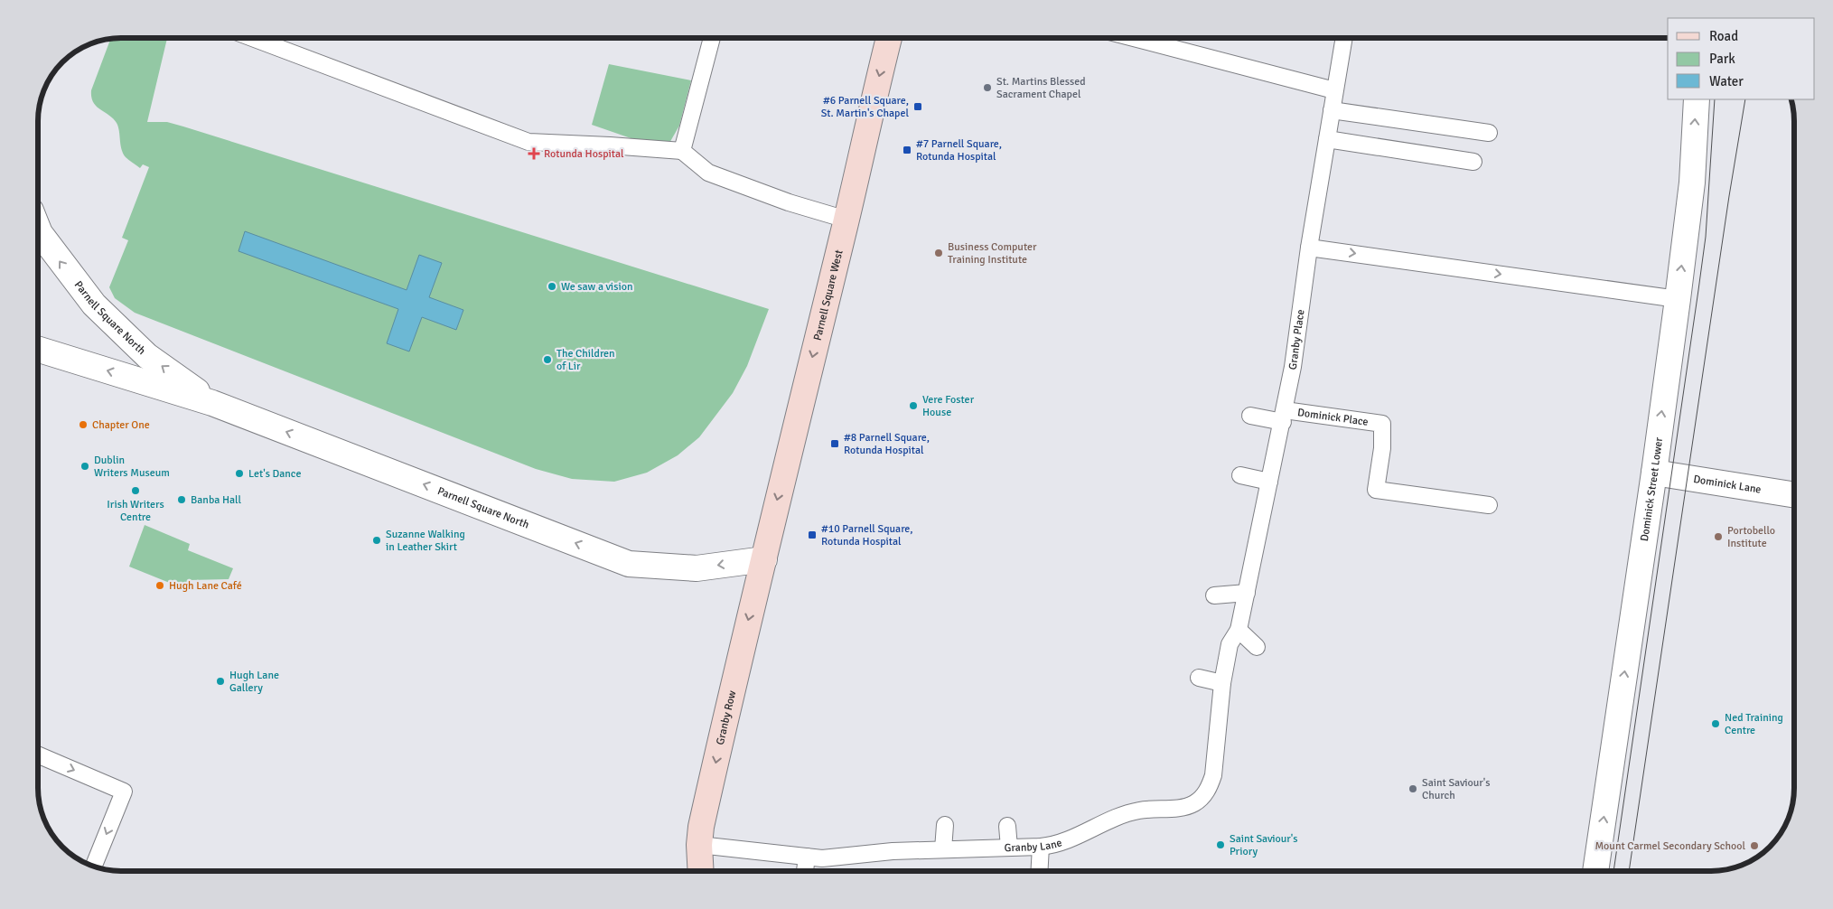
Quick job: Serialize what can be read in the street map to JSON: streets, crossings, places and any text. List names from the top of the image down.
{
  "streets": {
    "main road": ["Parnell Square West", "Granby Row"],
    "street": ["Parnell Square North", "Dominick Lane", "Dominick Street Lower"],
    "lane": ["Granby Place", "Dominick Place", "Granby Lane"]
  },
  "crossings": [
    ["Parnell Square West", "Parnell Square North"],
    ["Parnell Square West", "Granby Row"],
    ["Parnell Square North", "Granby Row"],
    ["Granby Place", "Dominick Place"],
    ["Granby Place", "Granby Lane"],
    ["Dominick Lane", "Dominick Street Lower"],
    ["Granby Row", "Granby Lane"]
  ],
  "one_way": [
    "Parnell Square West",
    "Parnell Square North",
    "Dominick Street Lower",
    "Granby Row"
  ],
  "places": {
    "other": [
      "St. Martins Blessed Sacrament Chapel",
      "Business Computer Training Institute",
      "We saw a vision",
      "The Children of Lir",
      "Vere Foster House",
      "Chapter One",
      "Dublin Writers Museum",
      "Let's Dance",
      "Irish Writers Centre",
      "Banba Hall",
      "Portobello Institute",
      "Suzanne Walking in Leather Skirt",
      "Hugh Lane Café",
      "Hugh Lane Gallery",
      "Ned Training Centre",
      "Saint Saviour's Church",
      "Saint Saviour's Priory",
      "Mount Carmel Secondary School"
    ],
    "transit": [
      "#6 Parnell Square, St. Martin's Chapel",
      "#7 Parnell Square, Rotunda Hospital",
      "#8 Parnell Square, Rotunda Hospital",
      "#10 Parnell Square, Rotunda Hospital"
    ],
    "health": ["Rotunda Hospital"]
  },
  "legend": ["Road", "Park", "Water"]
}
